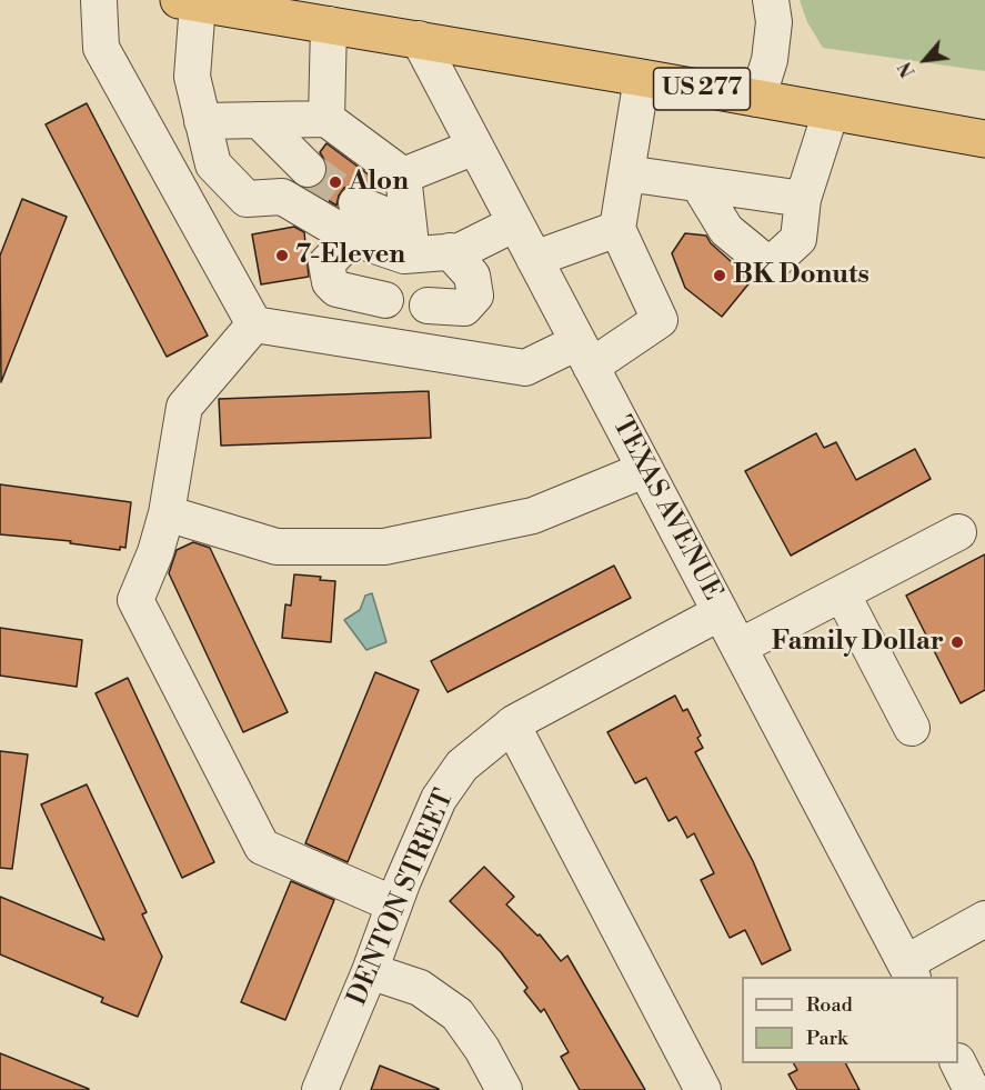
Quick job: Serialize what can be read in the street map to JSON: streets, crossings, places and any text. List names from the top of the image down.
{
  "streets": {
    "highway": ["US 277"],
    "street": ["TEXAS AVENUE", "DENTON STREET"]
  },
  "crossings": [
    ["US 277", "TEXAS AVENUE"],
    ["TEXAS AVENUE", "DENTON STREET"]
  ],
  "places": [
    "Alon",
    "7-Eleven",
    "BK Donuts",
    "Family Dollar"
  ],
  "legend": ["Road", "Park"],
  "north": "bottom left"
}
